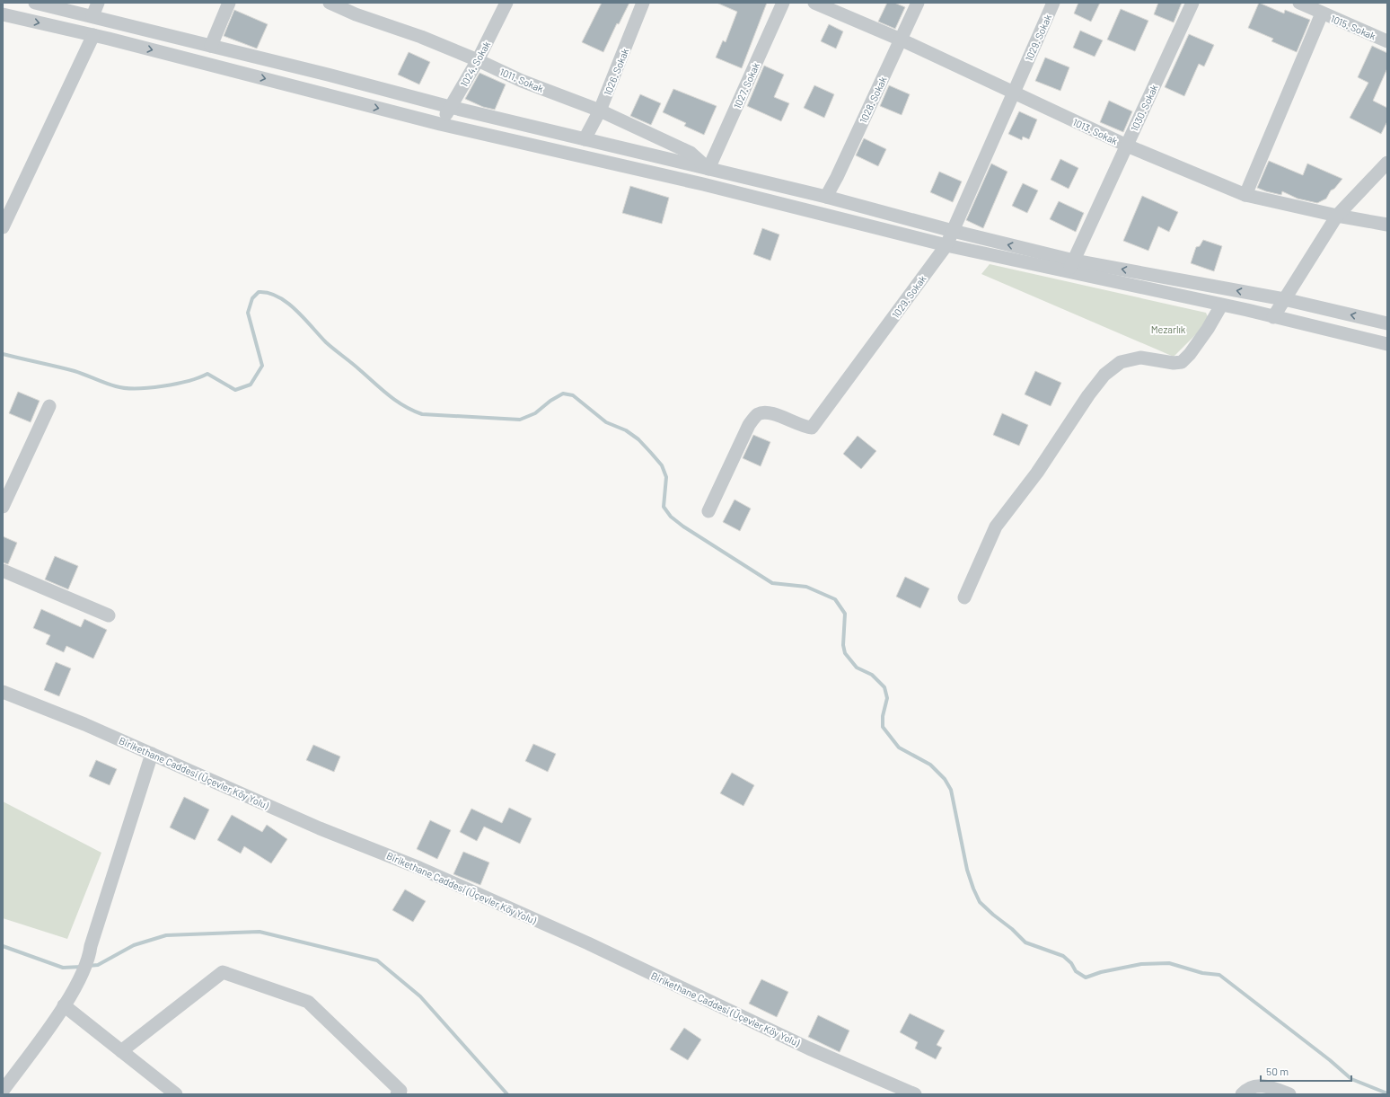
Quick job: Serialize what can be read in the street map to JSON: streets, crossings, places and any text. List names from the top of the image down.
{
  "streets": {
    "street": [
      "1015. Sokak",
      "1029. Sokak",
      "1024. Sokak",
      "1026. Sokak",
      "1011. Sokak",
      "1027. Sokak",
      "1028. Sokak",
      "1030. Sokak",
      "1013. Sokak",
      "Birikethane Caddesi (Üçevler Köy Yolu)"
    ]
  },
  "crossings": [
    ["1029. Sokak", "1013. Sokak"],
    ["1024. Sokak", "1011. Sokak"],
    ["1026. Sokak", "1011. Sokak"],
    ["1011. Sokak", "1027. Sokak"],
    ["1028. Sokak", "1013. Sokak"],
    ["1030. Sokak", "1013. Sokak"]
  ],
  "parks": ["Mezarlık"],
  "scale_bar": "50 m"
}
